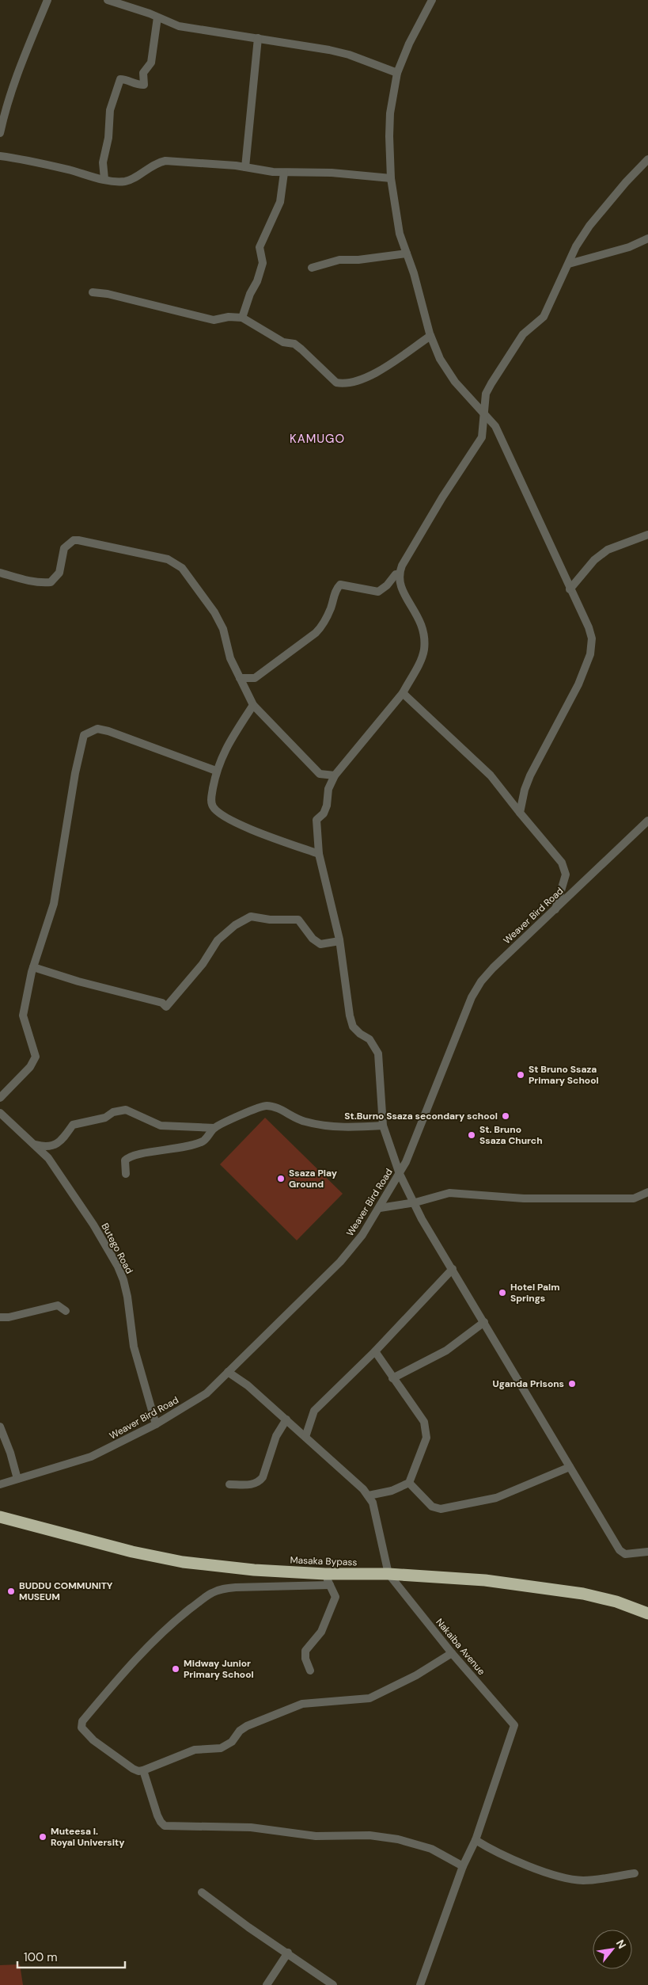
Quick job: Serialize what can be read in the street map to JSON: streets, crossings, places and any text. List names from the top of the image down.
{
  "streets": {
    "highway": ["Masaka Bypass"],
    "street": ["Weaver Bird Road", "Butego Road", "Nakaiba Avenue"]
  },
  "crossings": [
    ["Weaver Bird Road", "Butego Road"],
    ["Weaver Bird Road", "Nakaiba Avenue"],
    ["Masaka Bypass", "Nakaiba Avenue"]
  ],
  "districts": ["KAMUGO"],
  "places": [
    "St Bruno Ssaza Primary School",
    "St.Burno Ssaza secondary school",
    "St. Bruno Ssaza Church",
    "Ssaza Play Ground",
    "Hotel Palm Springs",
    "Uganda Prisons",
    "BUDDU COMMUNITY MUSEUM",
    "Midway Junior Primary School",
    "Muteesa I. Royal University"
  ],
  "scale_bar": "100 m",
  "north": "top right"
}
